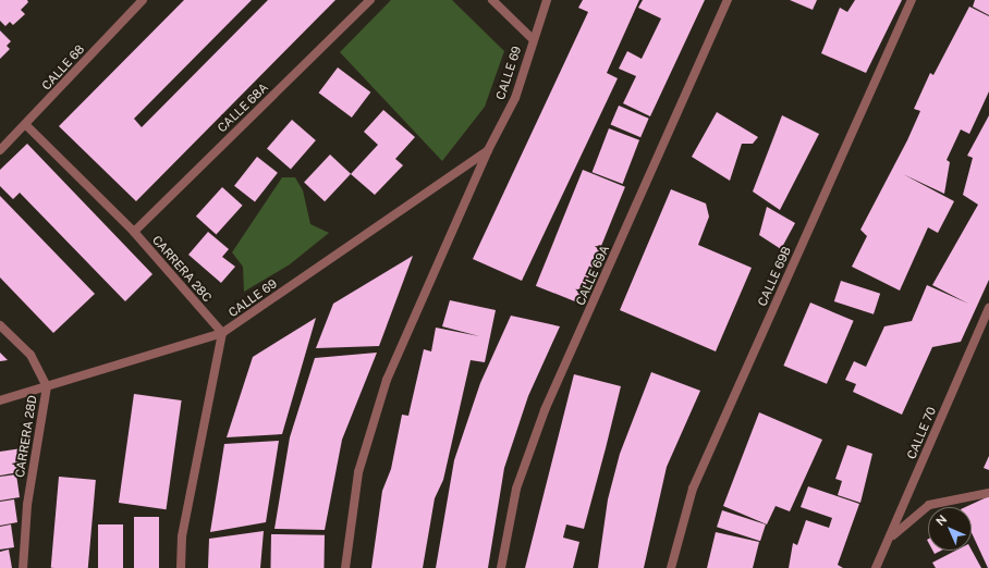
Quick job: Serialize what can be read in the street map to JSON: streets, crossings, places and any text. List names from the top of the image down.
{
  "streets": {
    "street": [
      "CALLE 68",
      "CALLE 69",
      "CALLE 68A",
      "CARRERA 28C",
      "CALLE 69A",
      "CALLE 69B",
      "CALLE 70",
      "CARRERA 28D"
    ]
  },
  "crossings": [
    ["CALLE 68", "CARRERA 28C"],
    ["CALLE 69", "CARRERA 28C"],
    ["CALLE 69", "CARRERA 28D"],
    ["CALLE 68A", "CARRERA 28C"]
  ],
  "north": "top left"
}
